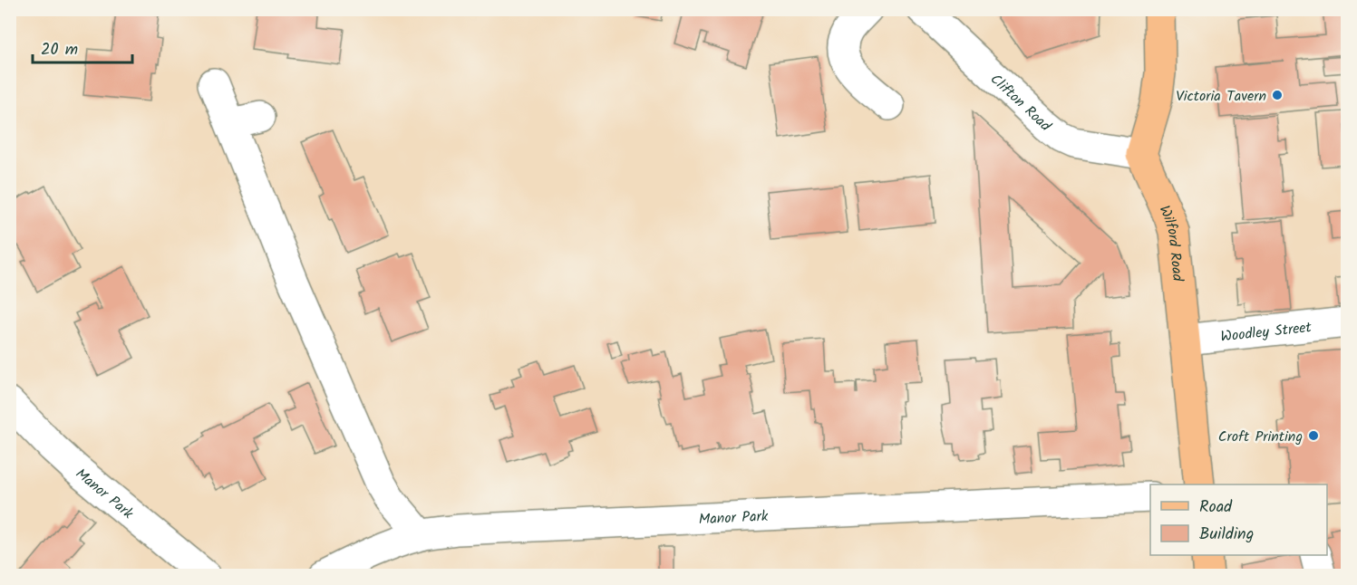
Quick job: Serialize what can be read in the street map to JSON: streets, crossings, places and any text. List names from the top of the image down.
{
  "streets": {
    "main road": ["Wilford Road"],
    "street": ["Clifton Road", "Woodley Street", "Manor Park"]
  },
  "crossings": [
    ["Clifton Road", "Wilford Road"],
    ["Wilford Road", "Woodley Street"]
  ],
  "places": ["Victoria Tavern", "Croft Printing"],
  "legend": ["Road", "Building"],
  "scale_bar": "20 m"
}
